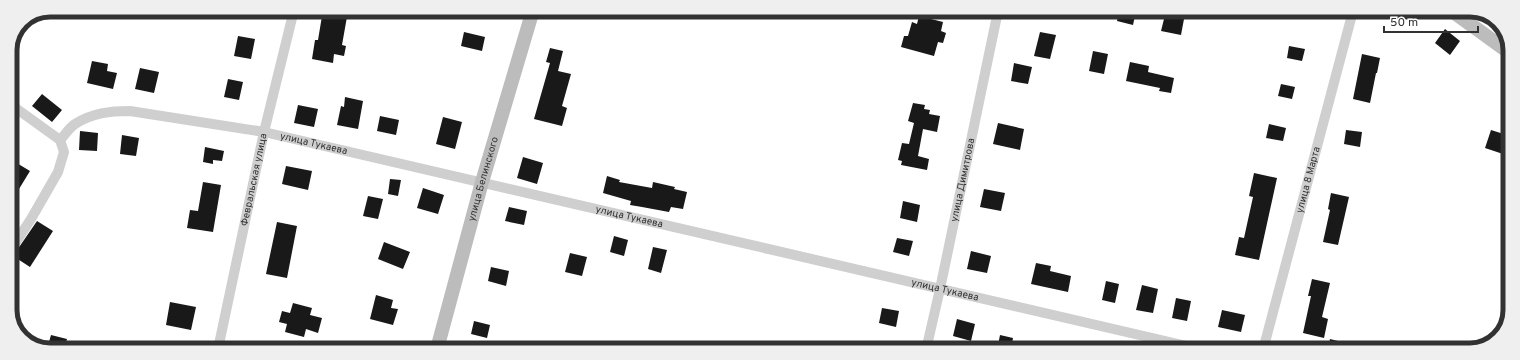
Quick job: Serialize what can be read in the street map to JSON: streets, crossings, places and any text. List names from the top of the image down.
{
  "streets": {
    "street": [
      "улица Тукаева",
      "Февральская улица",
      "улица Белинского",
      "улица Димитрова",
      "улица 8 Марта"
    ]
  },
  "crossings": [
    ["улица Тукаева", "Февральская улица"],
    ["улица Тукаева", "улица Белинского"],
    ["улица Тукаева", "улица Димитрова"]
  ],
  "scale_bar": "50 m"
}
